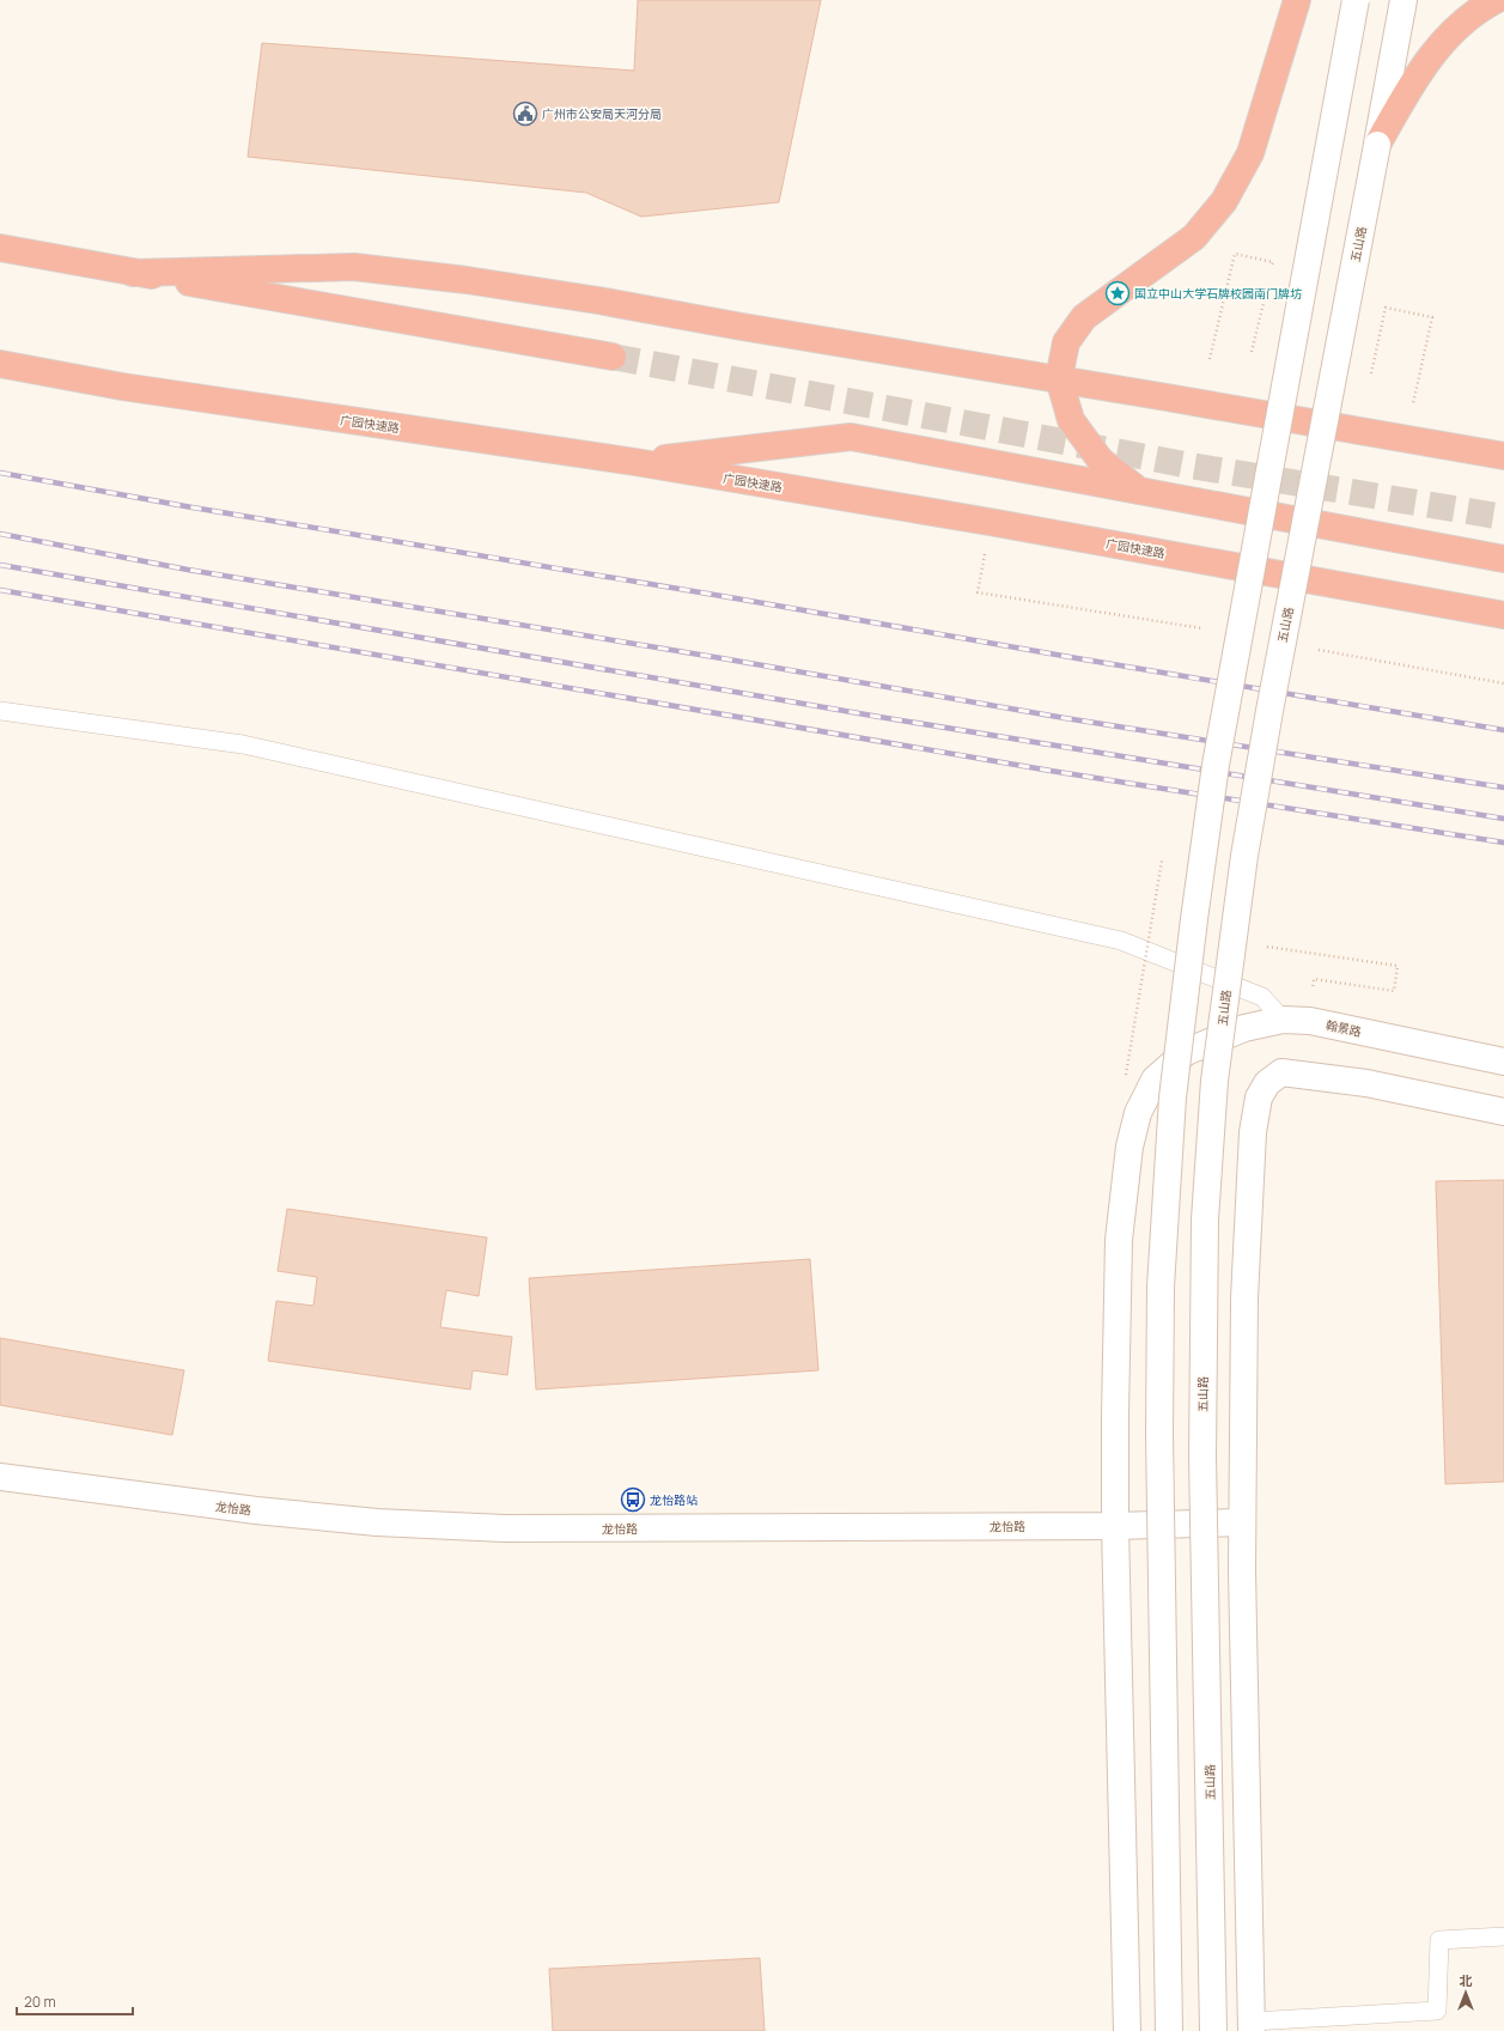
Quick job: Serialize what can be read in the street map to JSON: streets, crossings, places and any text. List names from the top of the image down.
{
  "streets": {
    "highway": ["广园快速路"],
    "main road": ["五山路", "翰景路", "龙怡路"]
  },
  "crossings": [
    ["翰景路", "龙怡路"]
  ],
  "places": {
    "public building": ["广州市公安局天河分局"],
    "place": ["国立中山大学石牌校园南门牌坊"],
    "bus stop": ["龙怡路站"]
  },
  "scale_bar": "20 m",
  "north": "top"
}
